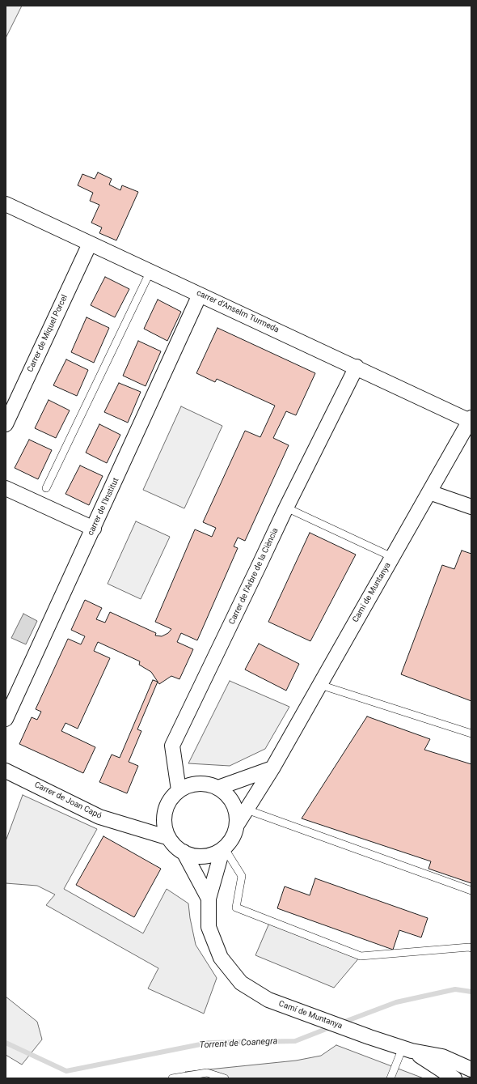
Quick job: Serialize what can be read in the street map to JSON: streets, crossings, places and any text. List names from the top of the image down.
{
  "streets": {
    "street": [
      "carrer d'Anselm Turmeda",
      "Carrer de Miquel Porcel",
      "carrer de l'Institut",
      "Carrer de l'Arbre de la Ciència",
      "Camí de Muntanya",
      "Carrer de Joan Capó"
    ]
  },
  "crossings": [
    ["carrer d'Anselm Turmeda", "Carrer de Miquel Porcel"],
    ["carrer d'Anselm Turmeda", "carrer de l'Institut"],
    ["carrer d'Anselm Turmeda", "Carrer de l'Arbre de la Ciència"],
    ["carrer d'Anselm Turmeda", "Camí de Muntanya"],
    ["Carrer de l'Arbre de la Ciència", "Camí de Muntanya"],
    ["Carrer de l'Arbre de la Ciència", "Carrer de Joan Capó"],
    ["Camí de Muntanya", "Carrer de Joan Capó"]
  ],
  "water": ["Torrent de Coanegra"]
}
